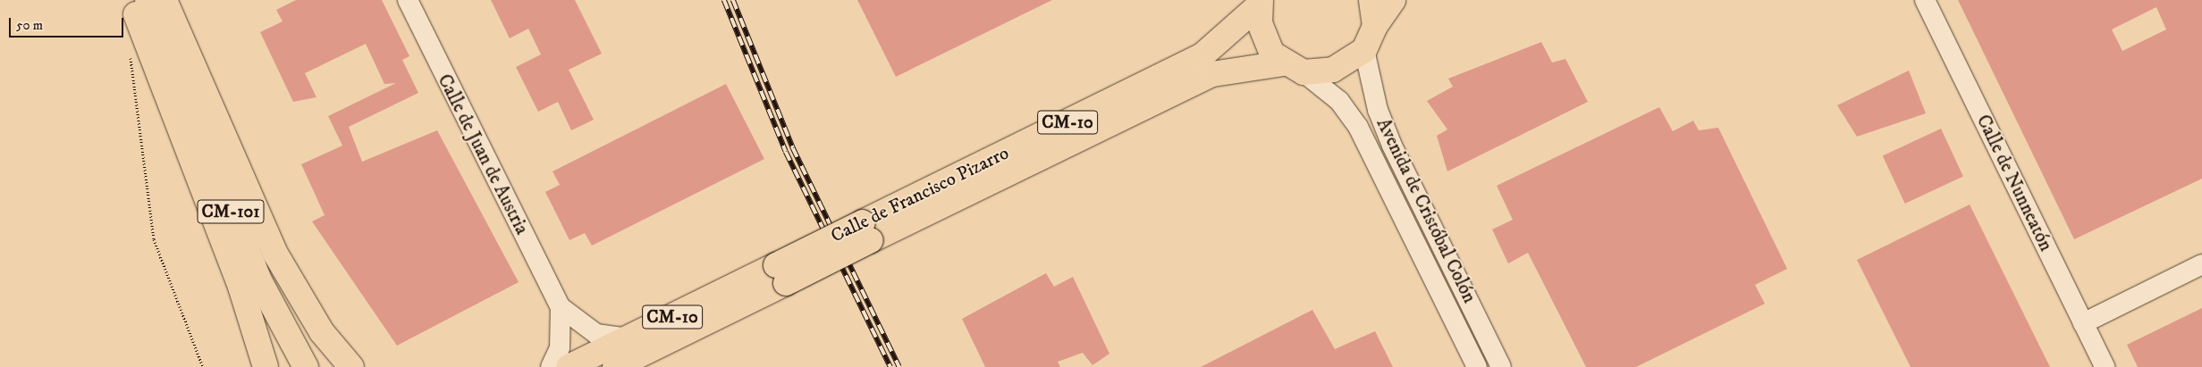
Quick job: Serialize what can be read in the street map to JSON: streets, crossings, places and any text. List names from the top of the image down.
{
  "streets": {
    "main road": ["CM-10", "Calle de Francisco Pizarro", "CM-101"],
    "street": ["Calle de Juan de Austria", "Calle de Nunneatón", "Avenida de Cristóbal Colón"]
  },
  "crossings": [
    ["CM-10", "Calle de Francisco Pizarro"],
    ["CM-10", "Avenida de Cristóbal Colón"],
    ["Calle de Francisco Pizarro", "Avenida de Cristóbal Colón"]
  ],
  "scale_bar": "50 m"
}
